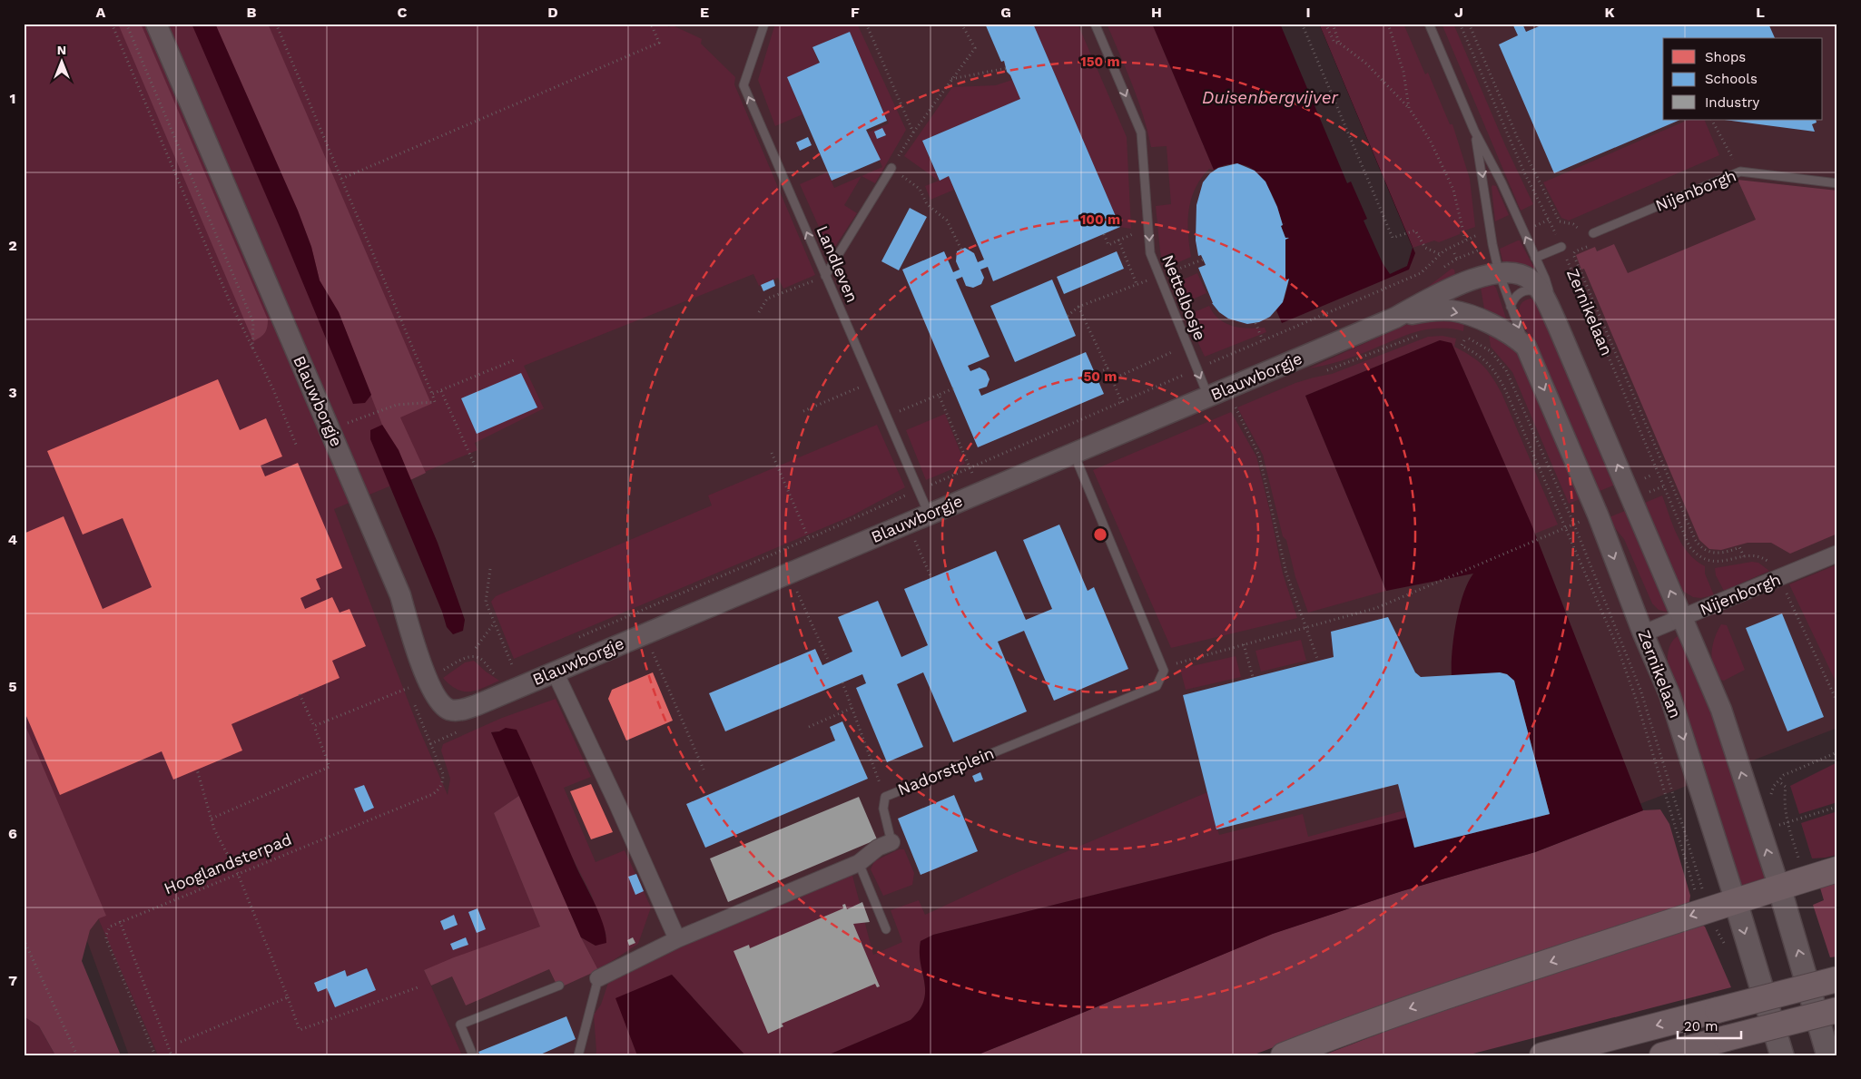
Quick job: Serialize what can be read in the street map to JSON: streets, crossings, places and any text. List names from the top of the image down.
{
  "streets": {
    "main road": ["Zernikelaan"],
    "street": ["Nijenborgh", "Blauwborgje", "Nadorstplein"],
    "lane": ["Landleven", "Nettelbosje"],
    "path": ["Hooglandsterpad"]
  },
  "crossings": [
    ["Nijenborgh", "Zernikelaan"],
    ["Landleven", "Blauwborgje"],
    ["Nettelbosje", "Blauwborgje"],
    ["Zernikelaan", "Blauwborgje"]
  ],
  "one_way": ["Landleven", "Nettelbosje"],
  "water": ["Duisenbergvijver"],
  "legend": ["Shops", "Schools", "Industry"],
  "scale_bar": "20 m",
  "north": "top",
  "grid": {
    "columns": [
      "A",
      "B",
      "C",
      "D",
      "E",
      "F",
      "G",
      "H",
      "I",
      "J",
      "K",
      "L"
    ],
    "rows": [
      "1",
      "2",
      "3",
      "4",
      "5",
      "6",
      "7"
    ]
  },
  "rings": ["150 m", "100 m", "50 m"]
}
